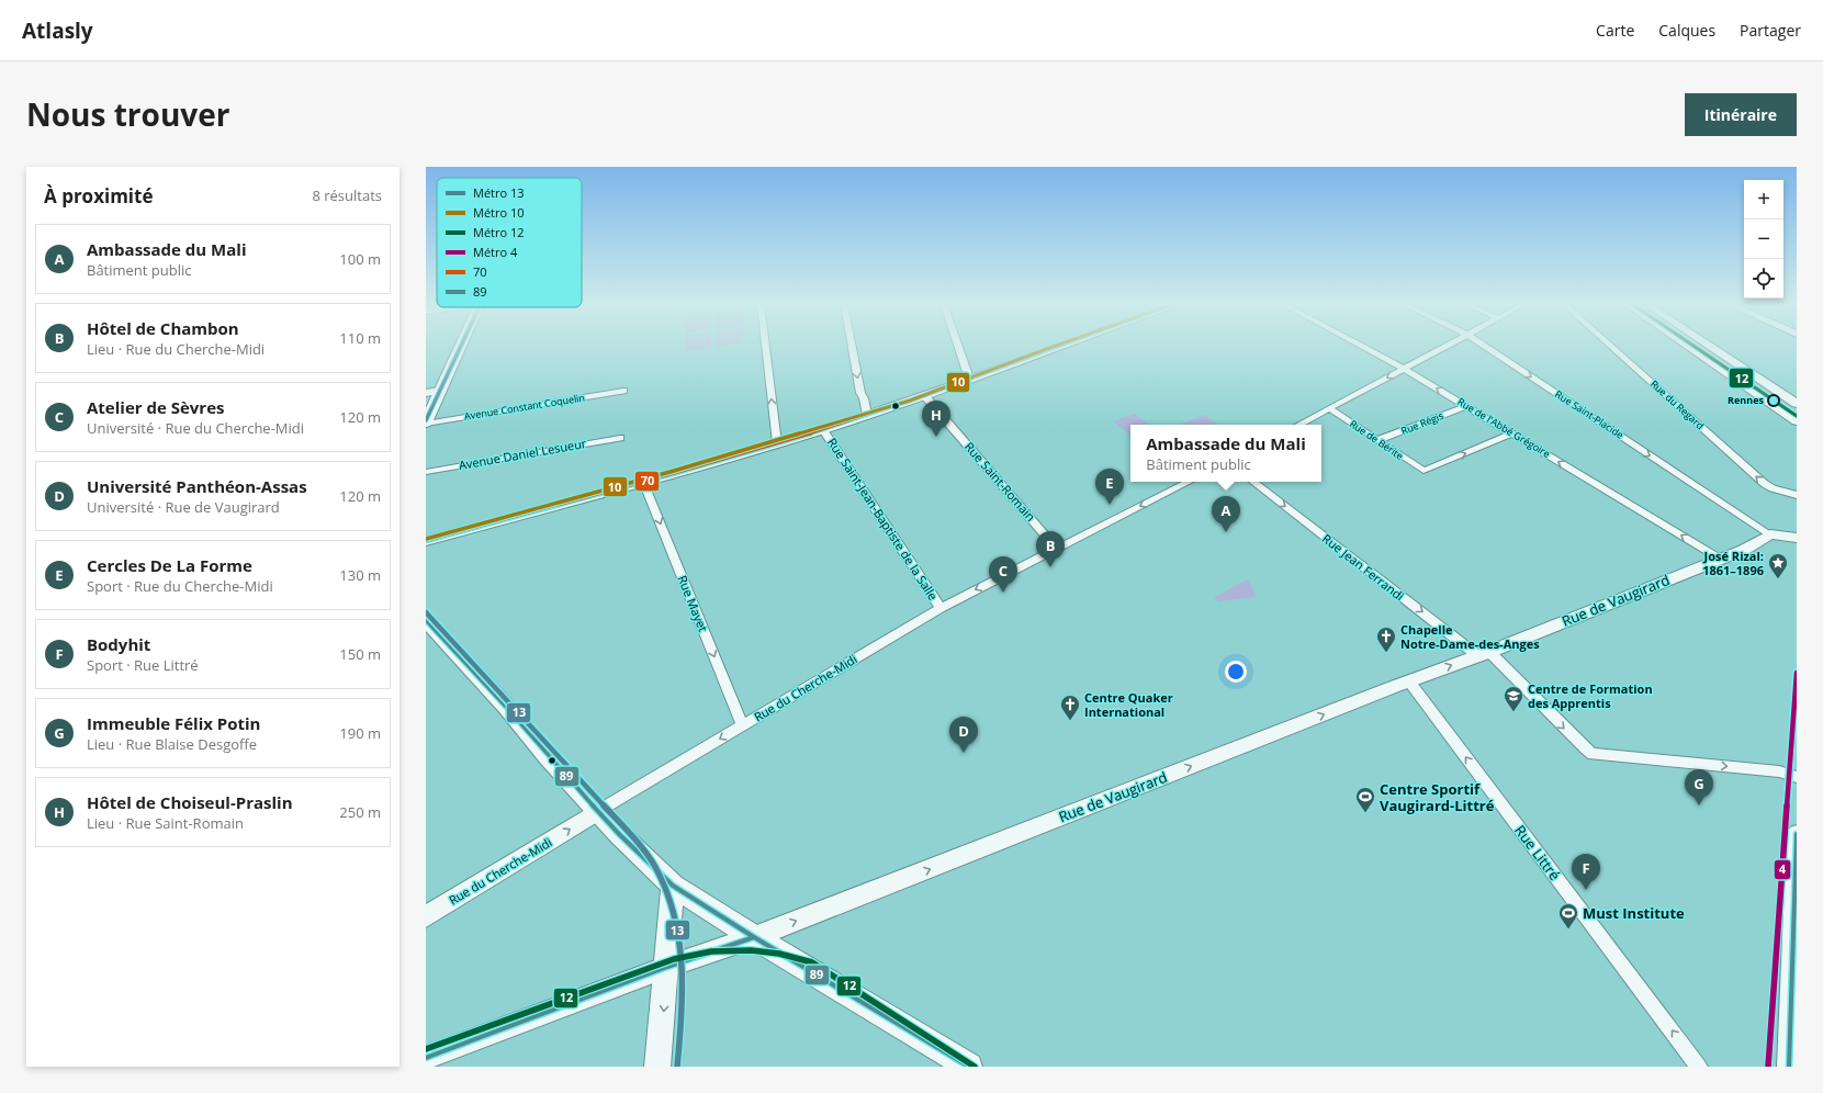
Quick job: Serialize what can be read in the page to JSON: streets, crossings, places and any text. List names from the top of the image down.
{
  "streets": {
    "main road": ["Rue de Vaugirard", "Rue du Cherche-Midi"],
    "street": [
      "Rue du Regard",
      "Avenue Constant Coquelin",
      "Rue Saint-Placide",
      "Rue Régis",
      "Rue de l'Abbé Grégoire",
      "Rue de Bérite",
      "Avenue Daniel Lesueur",
      "Rue Saint-Romain",
      "Rue Saint-Jean-Baptiste de la Salle",
      "Rue Jean Ferrandi",
      "Rue Mayet",
      "Rue Littré"
    ]
  },
  "crossings": [
    ["Rue Saint-Placide", "Rue de Vaugirard"],
    ["Rue Régis", "Rue de l'Abbé Grégoire"],
    ["Rue Régis", "Rue de Bérite"],
    ["Rue de l'Abbé Grégoire", "Rue de Bérite"],
    ["Rue de l'Abbé Grégoire", "Rue de Vaugirard"],
    ["Rue Saint-Romain", "Rue du Cherche-Midi"],
    ["Rue Saint-Jean-Baptiste de la Salle", "Rue du Cherche-Midi"],
    ["Rue Jean Ferrandi", "Rue de Vaugirard"],
    ["Rue de Vaugirard", "Rue Littré"],
    ["Rue Mayet", "Rue du Cherche-Midi"]
  ],
  "one_way": [
    "Rue du Regard",
    "Rue Saint-Placide",
    "Rue de l'Abbé Grégoire",
    "Rue de Bérite",
    "Rue Jean Ferrandi",
    "Rue de Vaugirard",
    "Rue Mayet",
    "Rue Littré"
  ],
  "places": {
    "other": ["Rennes"],
    "place": ["José Rizal: 1861–1896"],
    "church": ["Chapelle Notre-Dame-des-Anges", "Centre Quaker International"],
    "school or university": ["Centre de Formation des Apprentis"],
    "sports": ["Centre Sportif Vaugirard-Littré", "Must Institute"]
  },
  "lines": [
    "metro line 13",
    "metro line 10",
    "metro line 12",
    "transit line 70",
    "transit line 89",
    "metro line 4"
  ],
  "legend": [
    "Métro 13",
    "Métro 10",
    "Métro 12",
    "Métro 4",
    "70",
    "89"
  ],
  "page": {
    "header": "Atlasly",
    "nav": ["Carte", "Calques", "Partager"],
    "title": "Nous trouver",
    "buttons": "Itinéraire",
    "heading": ["À proximité", "8 résultats"],
    "map_buttons": ["+", "−"],
    "list": [
      {
        "mark": "A",
        "name": "Ambassade du Mali",
        "note": "Bâtiment public",
        "value": "100 m"
      },
      {
        "mark": "B",
        "name": "Hôtel de Chambon",
        "note": "Lieu · Rue du Cherche-Midi",
        "value": "110 m"
      },
      {
        "mark": "C",
        "name": "Atelier de Sèvres",
        "note": "Université · Rue du Cherche-Midi",
        "value": "120 m"
      },
      {
        "mark": "D",
        "name": "Université Panthéon-Assas",
        "note": "Université · Rue de Vaugirard",
        "value": "120 m"
      },
      {
        "mark": "E",
        "name": "Cercles De La Forme",
        "note": "Sport · Rue du Cherche-Midi",
        "value": "130 m"
      },
      {
        "mark": "F",
        "name": "Bodyhit",
        "note": "Sport · Rue Littré",
        "value": "150 m"
      },
      {
        "mark": "G",
        "name": "Immeuble Félix Potin",
        "note": "Lieu · Rue Blaise Desgoffe",
        "value": "190 m"
      },
      {
        "mark": "H",
        "name": "Hôtel de Choiseul-Praslin",
        "note": "Lieu · Rue Saint-Romain",
        "value": "250 m"
      }
    ],
    "pins": [
      "H",
      "E",
      "A",
      "B",
      "C",
      "D",
      "G",
      "F"
    ],
    "popup": ["Ambassade du Mali", "Bâtiment public"]
  }
}
